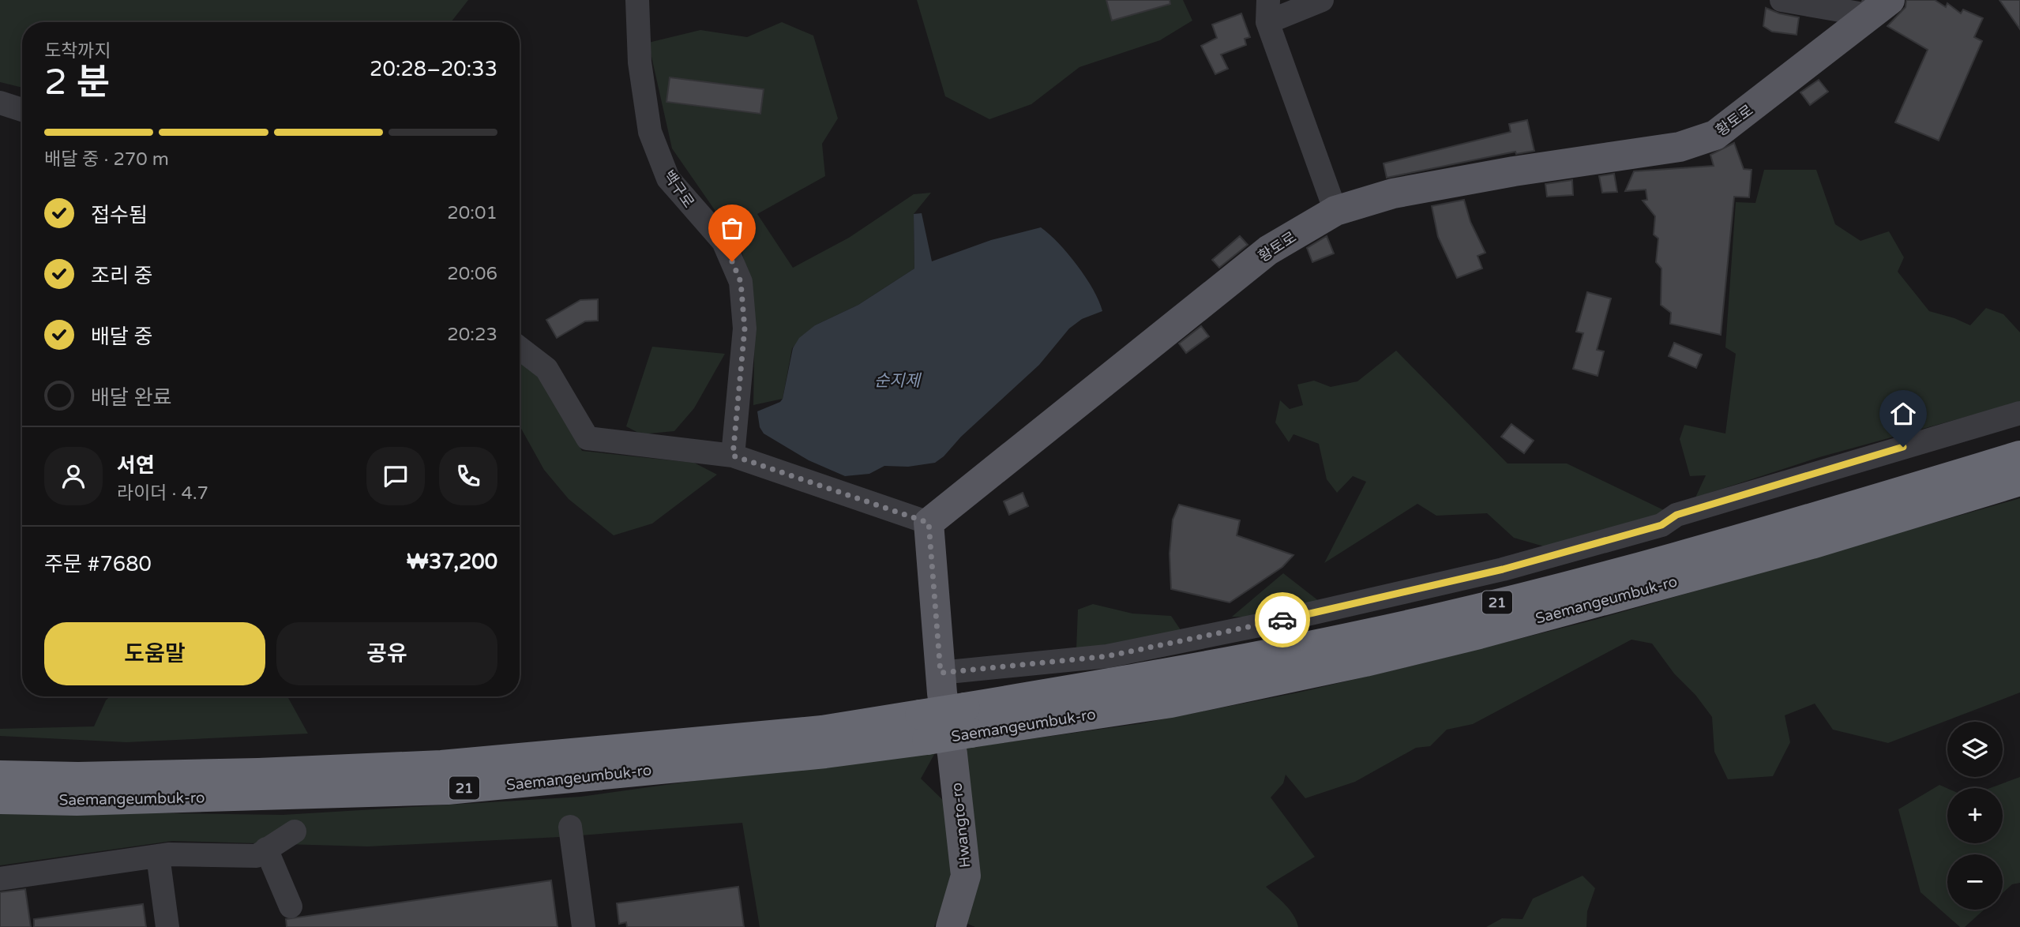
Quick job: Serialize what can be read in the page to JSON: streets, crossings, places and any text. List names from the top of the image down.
{
  "streets": {
    "highway": ["Saemangeumbuk-ro", "21"],
    "main road": ["황토로", "Hwangto-ro"],
    "street": ["백구로"]
  },
  "water": ["순지제"],
  "page": {
    "heading": ["2 분", "도착까지", "20:28–20:33"],
    "panel": [
      "서연",
      "라이더 · 4.7",
      "주문 #7680",
      "₩37,200"
    ],
    "bar": "배달 중 · 270 m",
    "list": [
      ["접수됨", "20:01"],
      ["조리 중", "20:06"],
      ["배달 중", "20:23"],
      "배달 완료"
    ],
    "buttons": ["도움말", "공유"],
    "map_buttons": ["+", "−"]
  }
}
